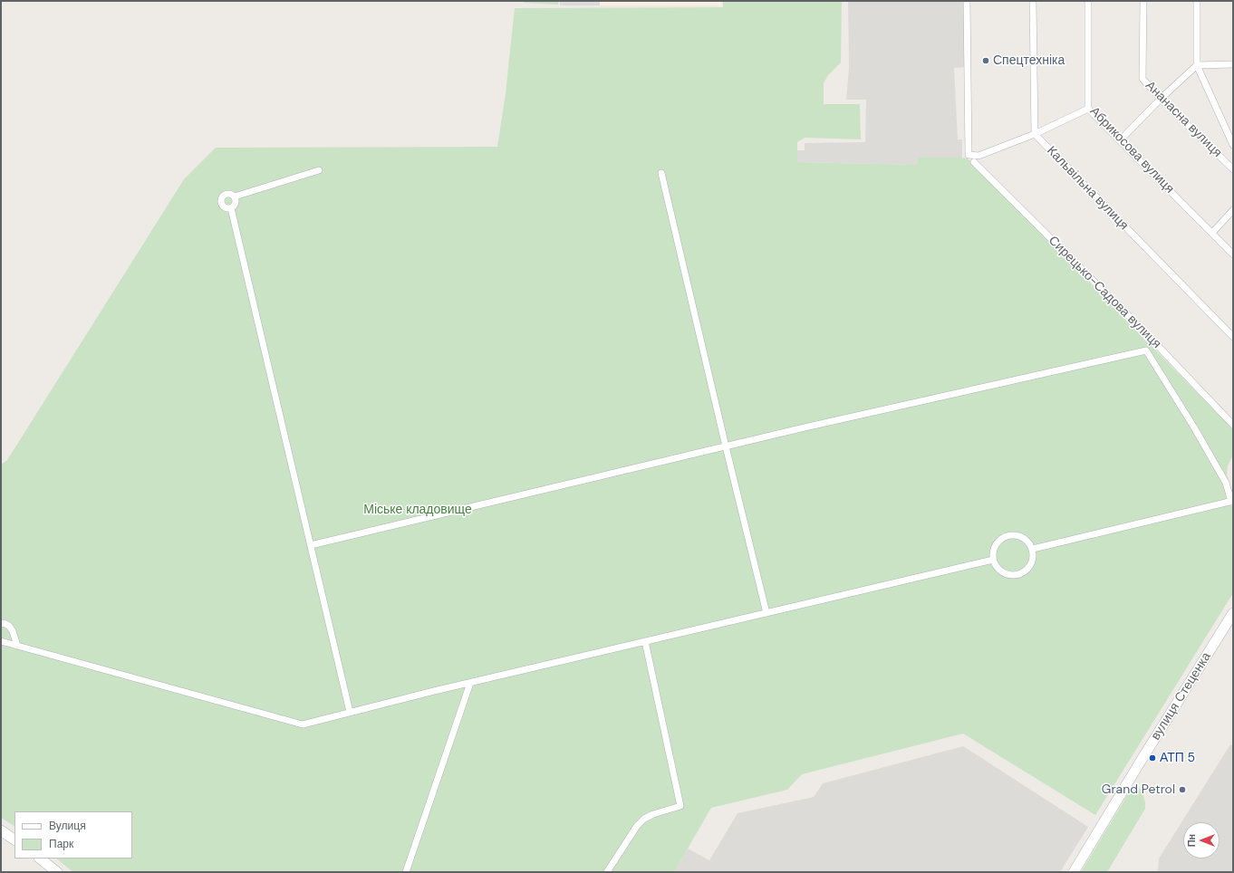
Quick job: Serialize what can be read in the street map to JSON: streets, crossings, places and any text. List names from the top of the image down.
{
  "streets": {
    "main road": ["вулиця Стеценка"],
    "street": [
      "Ананасна вулиця",
      "Абрикосова вулиця",
      "Кальвільна вулиця",
      "Сирецько-Садова вулиця"
    ]
  },
  "parks": ["Міське кладовище"],
  "places": ["Спецтехніка", "АТП 5", "Grand Petrol"],
  "legend": ["Вулиця", "Парк"],
  "north": "left"
}
